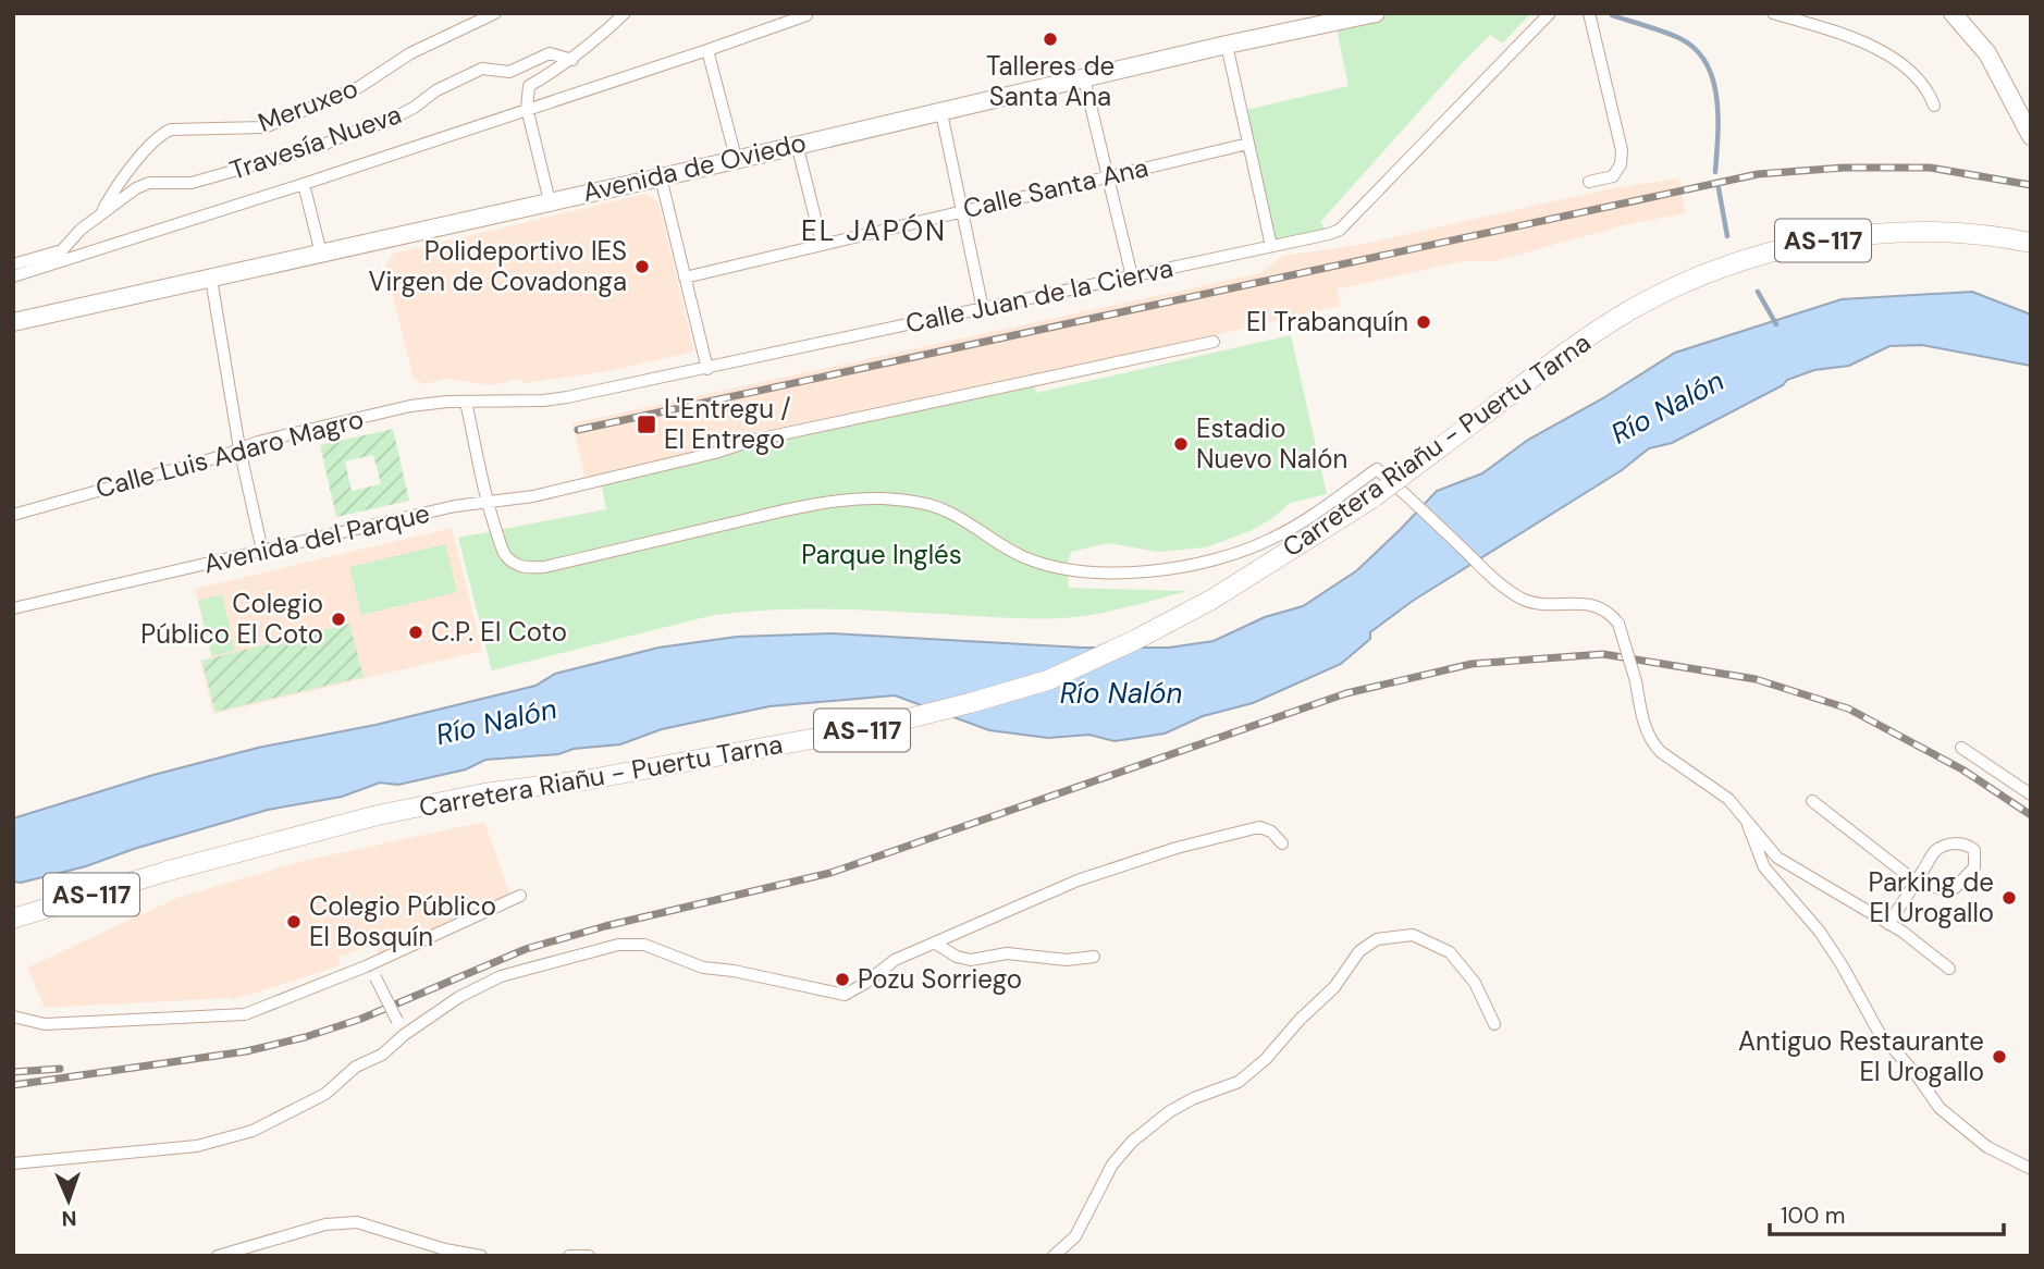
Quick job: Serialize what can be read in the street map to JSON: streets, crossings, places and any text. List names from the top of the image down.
{
  "streets": {
    "main road": ["AS-117", "Carretera Riañu - Puertu Tarna"],
    "street": [
      "Meruxeo",
      "Travesía Nueva",
      "Avenida de Oviedo",
      "Calle Santa Ana",
      "Calle Juan de la Cierva",
      "Calle Luis Adaro Magro",
      "Avenida del Parque"
    ]
  },
  "crossings": [
    ["Meruxeo", "Travesía Nueva"],
    ["Calle Juan de la Cierva", "Calle Luis Adaro Magro"]
  ],
  "districts": ["EL JAPÓN"],
  "water": ["Río Nalón"],
  "parks": ["Parque Inglés"],
  "places": {
    "other": [
      "Talleres de Santa Ana",
      "Polideportivo IES Virgen de Covadonga",
      "El Trabanquín",
      "Estadio Nuevo Nalón",
      "Colegio Público El Coto",
      "C.P. El Coto",
      "Parking de El Urogallo",
      "Colegio Público El Bosquín",
      "Pozu Sorriego",
      "Antiguo Restaurante El Urogallo"
    ],
    "transit": ["L'Entregu / El Entrego"]
  },
  "scale_bar": "100 m",
  "north": "bottom"
}
